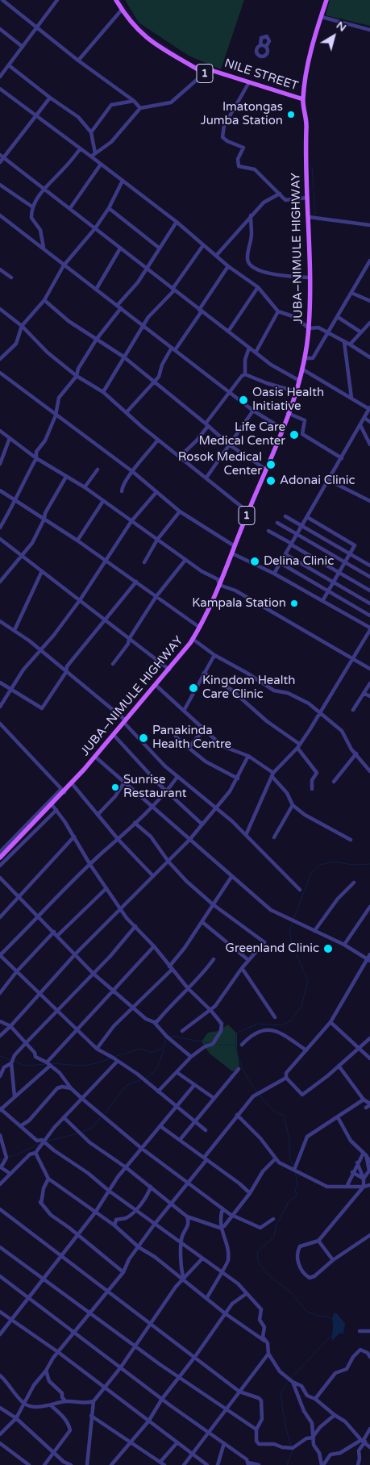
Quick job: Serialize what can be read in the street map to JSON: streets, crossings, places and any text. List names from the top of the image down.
{
  "streets": {
    "main road": ["1", "NILE STREET", "JUBA–NIMULE HIGHWAY"]
  },
  "crossings": [
    ["NILE STREET", "JUBA–NIMULE HIGHWAY"]
  ],
  "places": [
    "Imatongas Jumba Station",
    "Oasis Health Initiative",
    "Life Care Medical Center",
    "Rosok Medical Center",
    "Adonai Clinic",
    "Delina Clinic",
    "Kampala Station",
    "Kingdom Health Care Clinic",
    "Panakinda Health Centre",
    "Sunrise Restaurant",
    "Greenland Clinic"
  ],
  "north": "top right"
}
